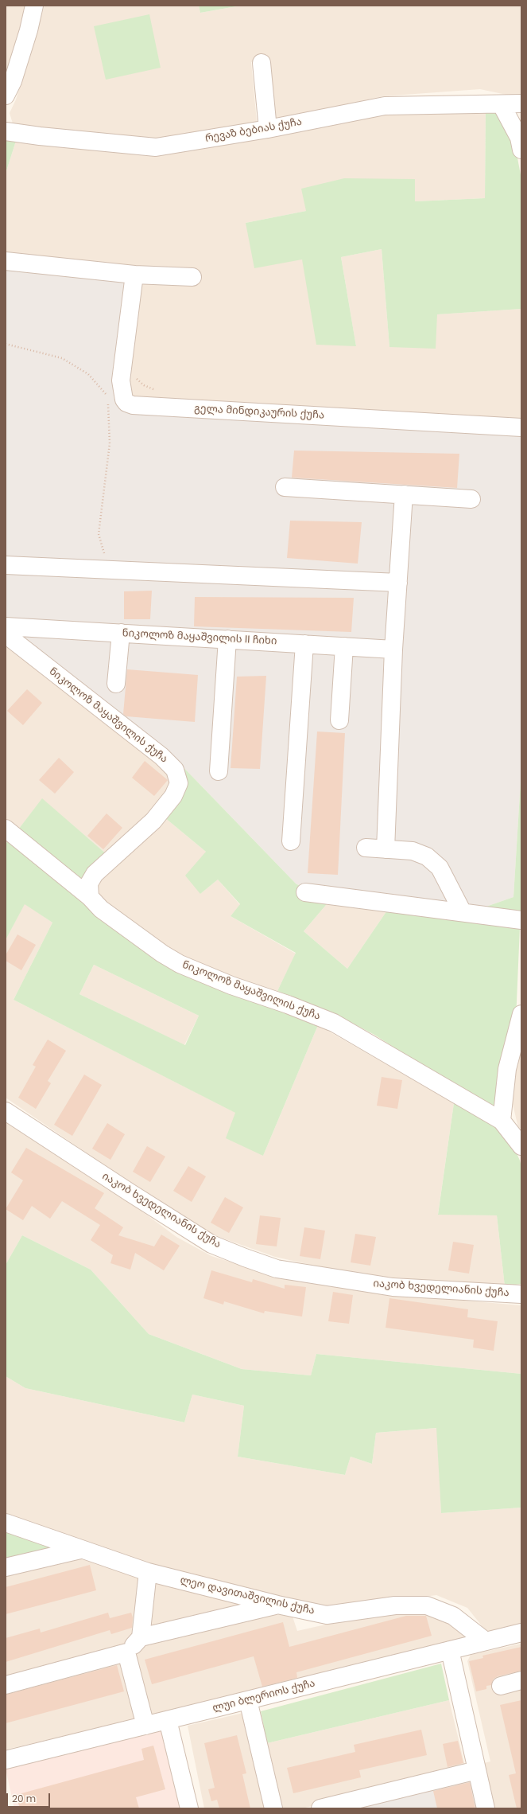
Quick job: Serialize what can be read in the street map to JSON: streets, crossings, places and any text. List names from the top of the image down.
{
  "streets": {
    "street": [
      "რევაზ ბებიას ქუჩა",
      "გელა მინდიკაურის ქუჩა",
      "ნიკოლოზ მაყაშვილის II ჩიხი",
      "ნიკოლოზ მაყაშვილის ქუჩა",
      "იაკობ ხვედელიანის ქუჩა",
      "ლეო დავითაშვილის ქუჩა",
      "ლუი ბლერიოს ქუჩა"
    ]
  },
  "crossings": [
    ["ლეო დავითაშვილის ქუჩა", "ლუი ბლერიოს ქუჩა"]
  ],
  "scale_bar": "20 m"
}
